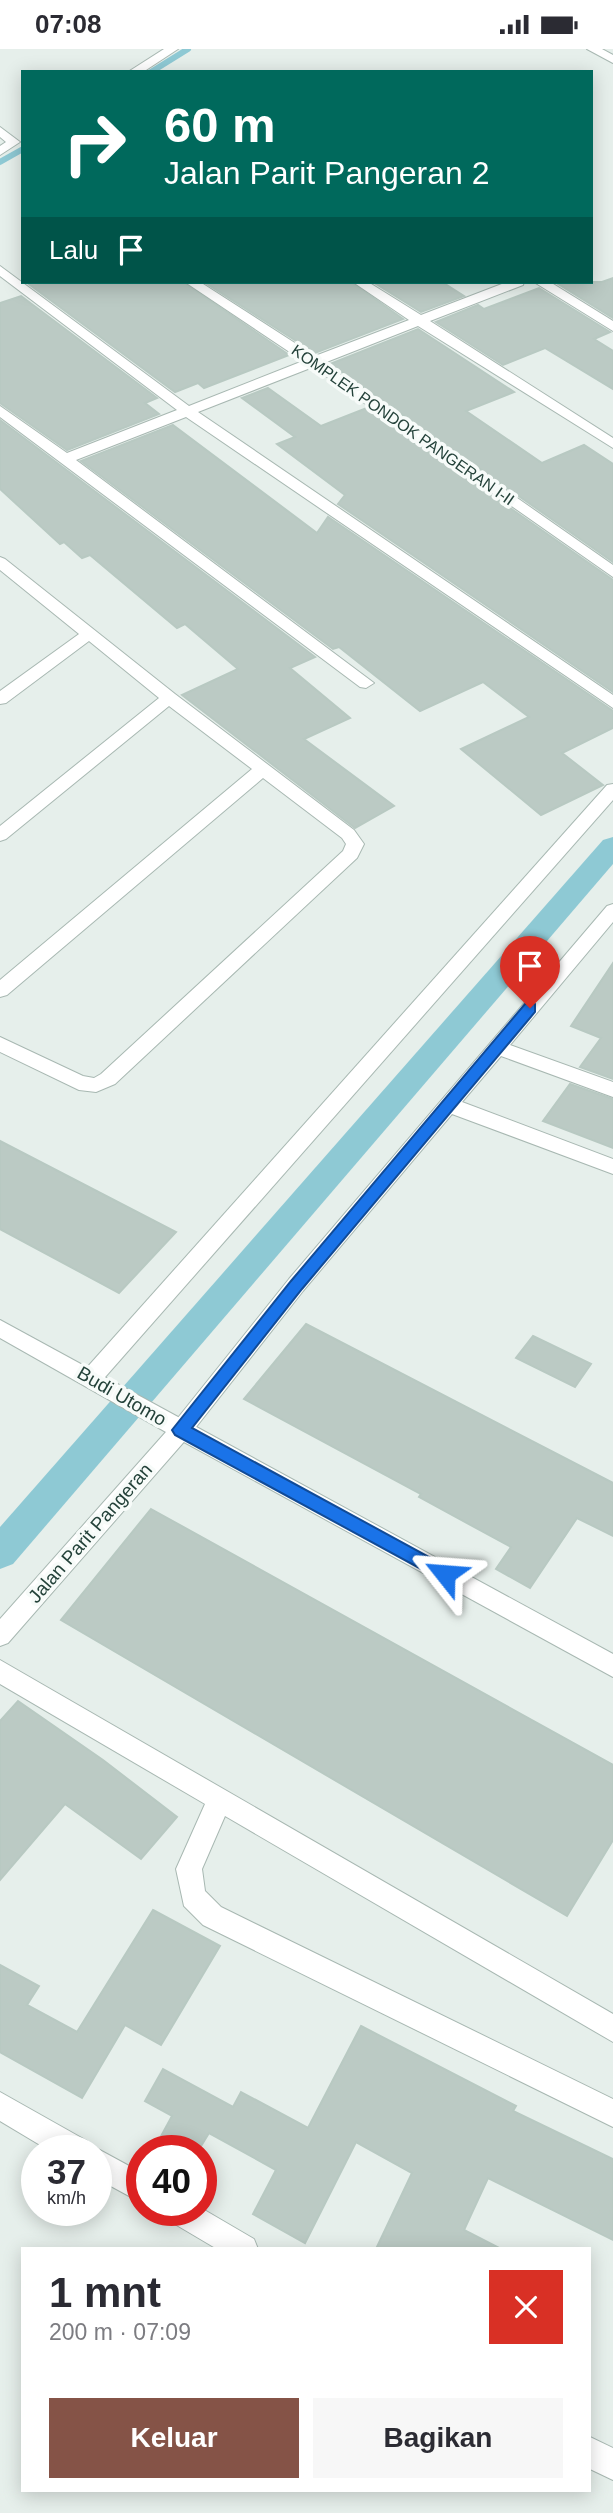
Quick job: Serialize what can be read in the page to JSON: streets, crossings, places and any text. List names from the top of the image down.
{
  "streets": {
    "street": ["KOMPLEK PONDOK PANGERAN I-II", "Budi Utomo", "Jalan Parit Pangeran"]
  },
  "crossings": [
    ["Budi Utomo", "Jalan Parit Pangeran"]
  ],
  "page": {
    "status": "07:08",
    "turn": ["60 m", "Jalan Parit Pangeran 2"],
    "then": "Lalu",
    "speed": "37 km/h",
    "limit": "40",
    "heading": ["1 mnt", "200 m · 07:09"],
    "buttons": ["Keluar", "Bagikan"]
  }
}
